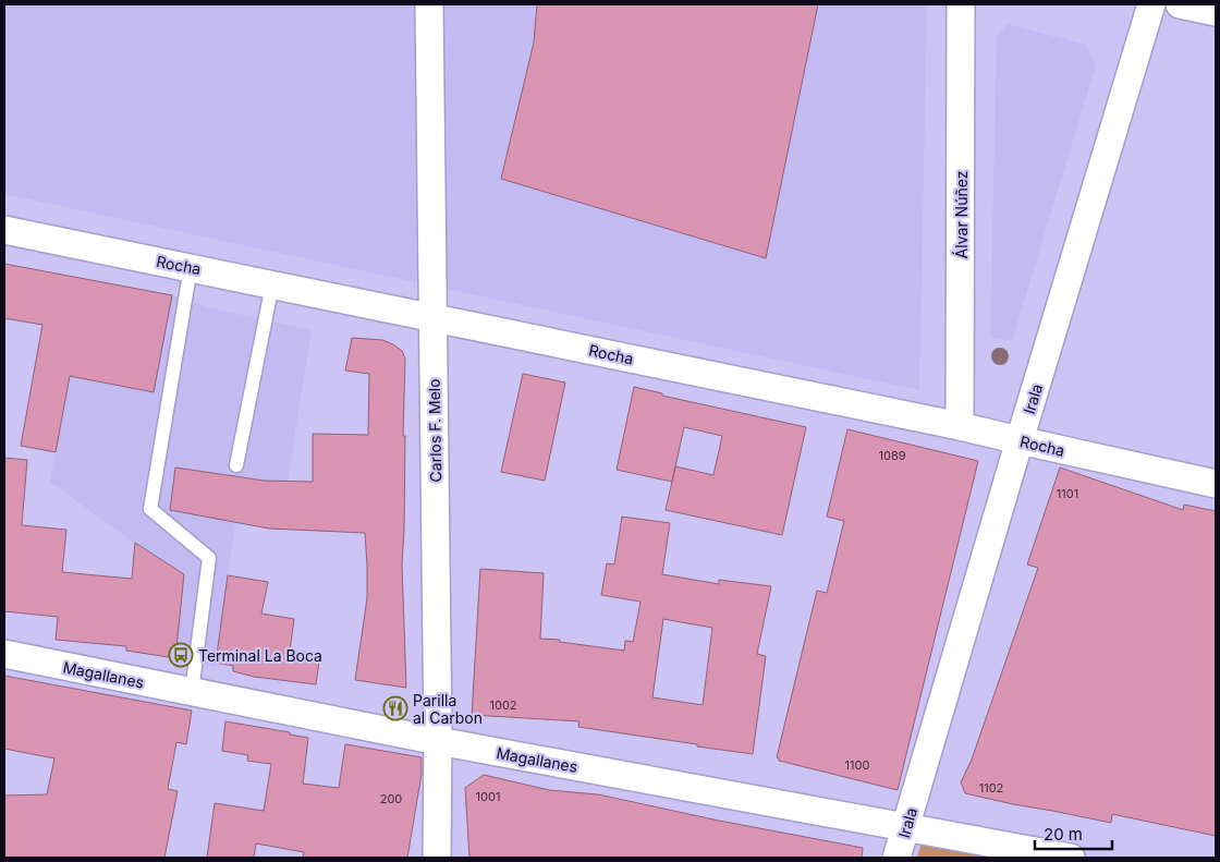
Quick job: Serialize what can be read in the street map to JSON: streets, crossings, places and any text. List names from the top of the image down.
{
  "streets": {
    "street": [
      "Álvar Núñez",
      "Rocha",
      "Irala",
      "Carlos F. Melo",
      "Magallanes"
    ]
  },
  "crossings": [
    ["Álvar Núñez", "Rocha"],
    ["Rocha", "Irala"],
    ["Rocha", "Carlos F. Melo"],
    ["Irala", "Magallanes"],
    ["Carlos F. Melo", "Magallanes"]
  ],
  "places": {
    "bus stop": ["Terminal La Boca"],
    "restaurant": ["Parilla al Carbon"]
  },
  "house_numbers": [
    "1089",
    "1101",
    "1002",
    "1100",
    "1102",
    "1001",
    "200"
  ],
  "scale_bar": "20 m"
}
